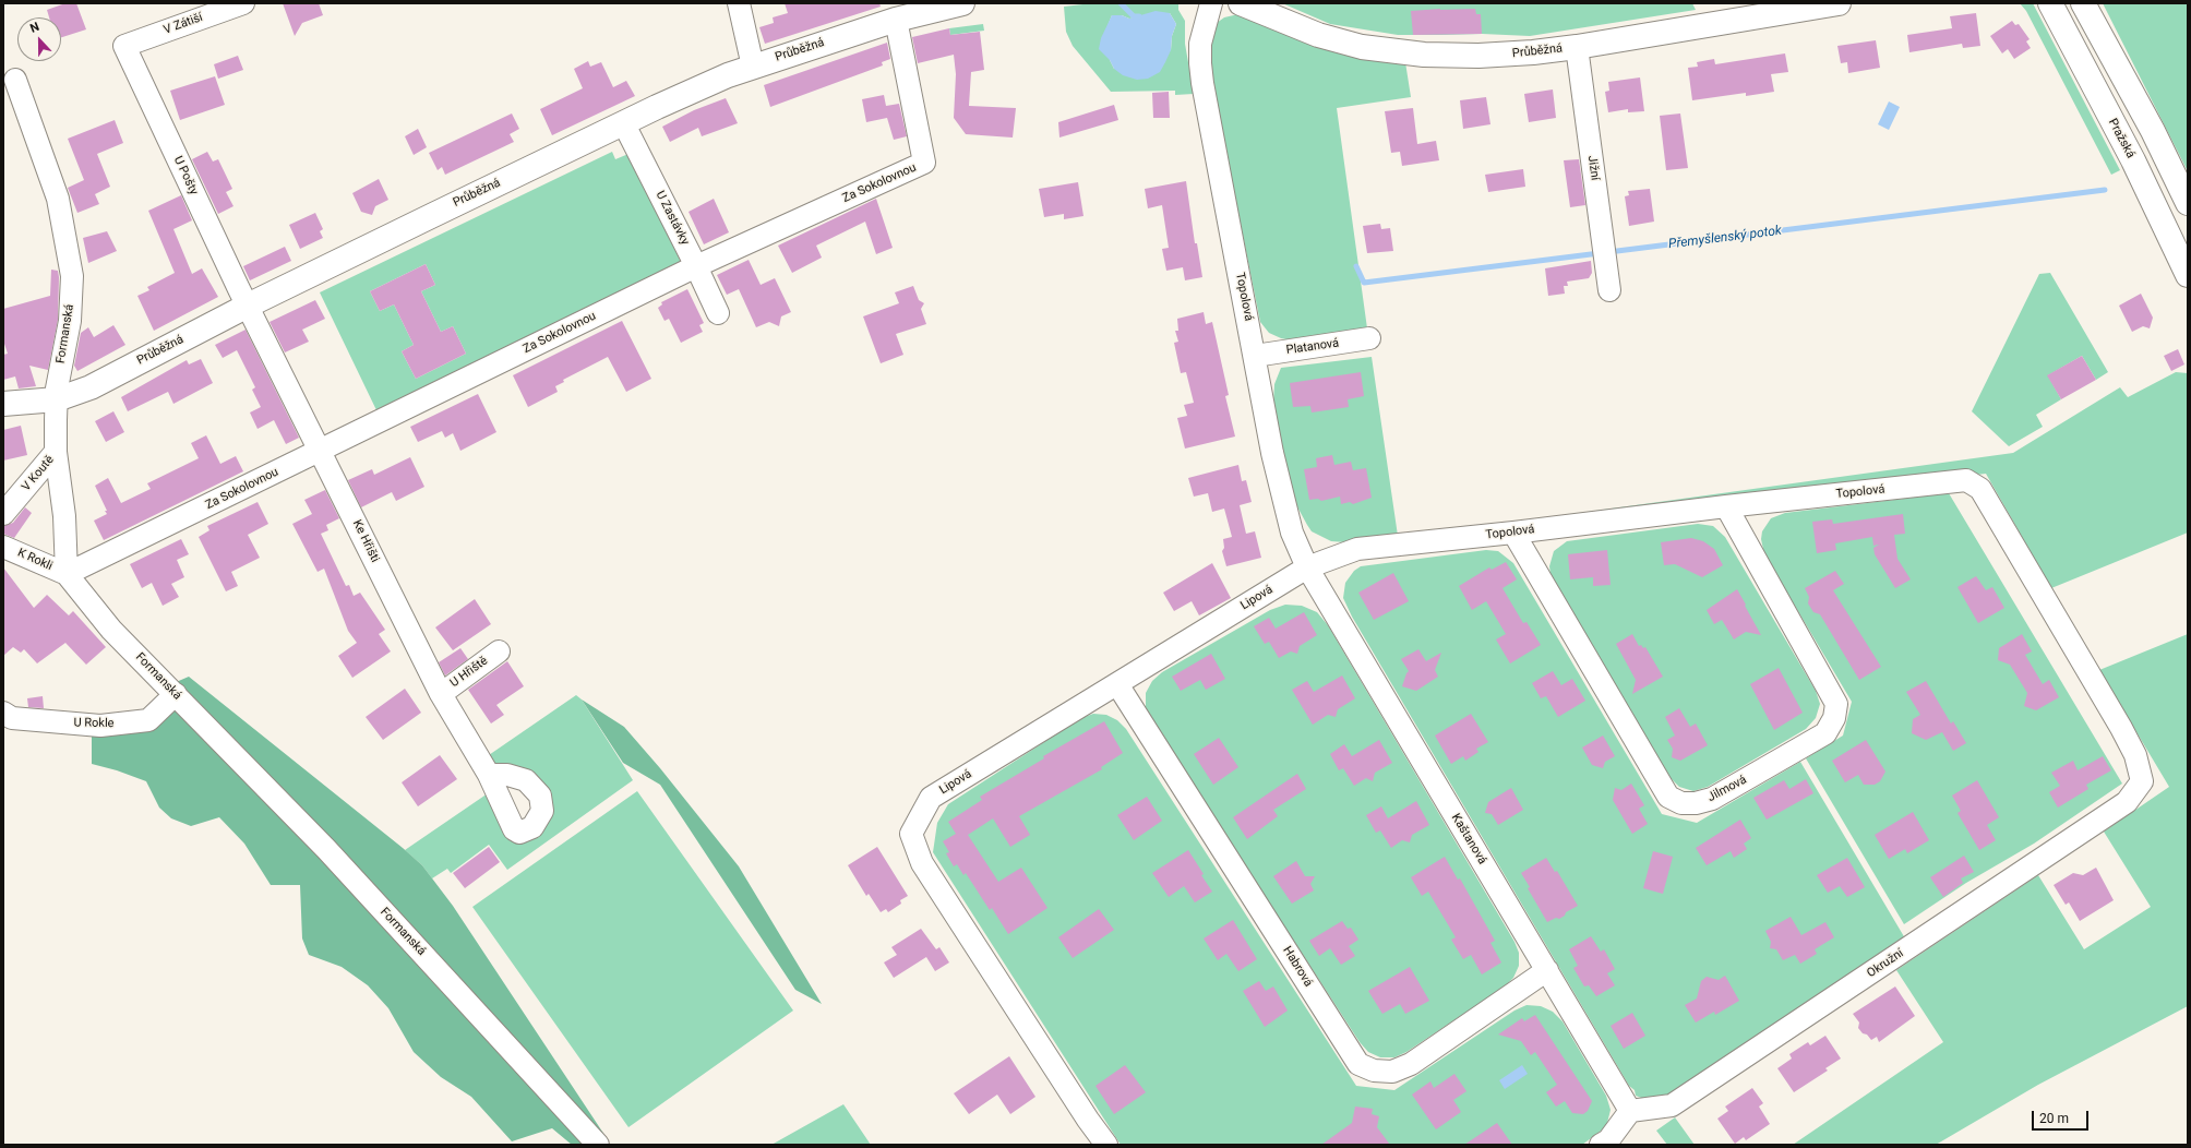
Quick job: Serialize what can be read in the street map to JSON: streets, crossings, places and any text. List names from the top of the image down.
{
  "streets": {
    "street": [
      "V Zátiší",
      "Průběžná",
      "Pražská",
      "Jižní",
      "U Pošty",
      "Za Sokolovnou",
      "U Zastávky",
      "Topolová",
      "Formanská",
      "Platanová",
      "V Koutě",
      "Ke Hřišti",
      "K Rokli",
      "Lipová",
      "U Hřiště",
      "U Rokle",
      "Jilmová",
      "Kaštanová",
      "Okružní",
      "Habrová"
    ]
  },
  "crossings": [
    ["V Zátiší", "U Pošty"],
    ["Průběžná", "Jižní"],
    ["Průběžná", "U Pošty"],
    ["Průběžná", "Za Sokolovnou"],
    ["Průběžná", "U Zastávky"],
    ["Průběžná", "Formanská"],
    ["Průběžná", "Ke Hřišti"],
    ["U Pošty", "Ke Hřišti"],
    ["Za Sokolovnou", "U Zastávky"],
    ["Za Sokolovnou", "Formanská"],
    ["Za Sokolovnou", "Ke Hřišti"],
    ["Za Sokolovnou", "K Rokli"],
    ["Topolová", "Platanová"],
    ["Topolová", "Lipová"],
    ["Topolová", "Jilmová"],
    ["Topolová", "Kaštanová"],
    ["Topolová", "Okružní"],
    ["Formanská", "V Koutě"],
    ["Formanská", "K Rokli"],
    ["Formanská", "U Rokle"],
    ["Ke Hřišti", "U Hřiště"],
    ["Lipová", "Kaštanová"],
    ["Lipová", "Habrová"],
    ["Kaštanová", "Okružní"],
    ["Kaštanová", "Habrová"]
  ],
  "water": ["Přemyšlenský potok"],
  "scale_bar": "20 m",
  "north": "top"
}
